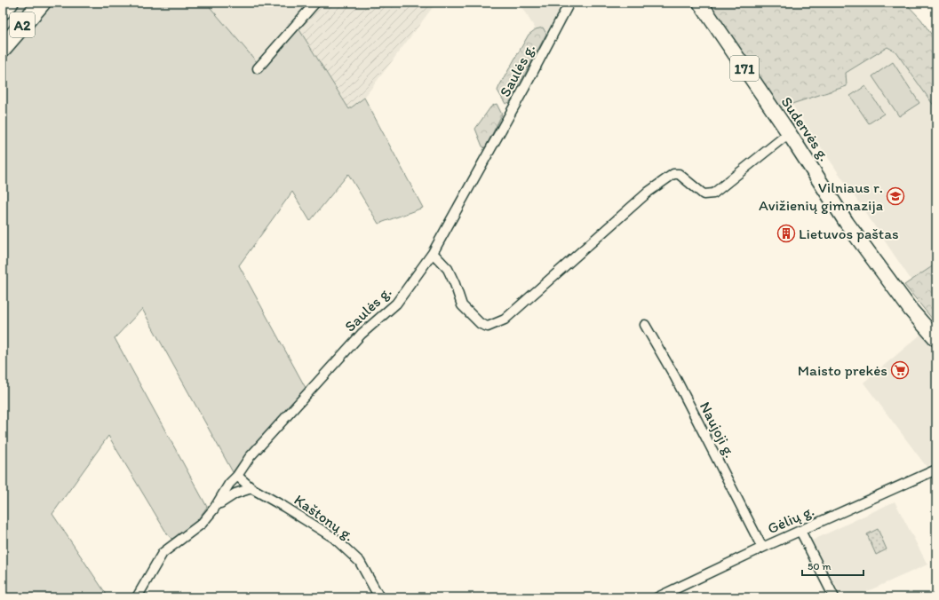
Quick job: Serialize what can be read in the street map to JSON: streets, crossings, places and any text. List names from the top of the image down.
{
  "streets": {
    "highway": ["A2"],
    "main road": ["171", "Sudervės g."],
    "street": [
      "Saulės g.",
      "Naujoji g.",
      "Kaštonų g.",
      "Gėlių g."
    ]
  },
  "crossings": [
    ["Saulės g.", "Kaštonų g."],
    ["Naujoji g.", "Gėlių g."]
  ],
  "places": {
    "school or university": ["Vilniaus r. Avižienių gimnazija"],
    "building": ["Lietuvos paštas"],
    "supermarket": ["Maisto prekės"]
  },
  "scale_bar": "50 m"
}
